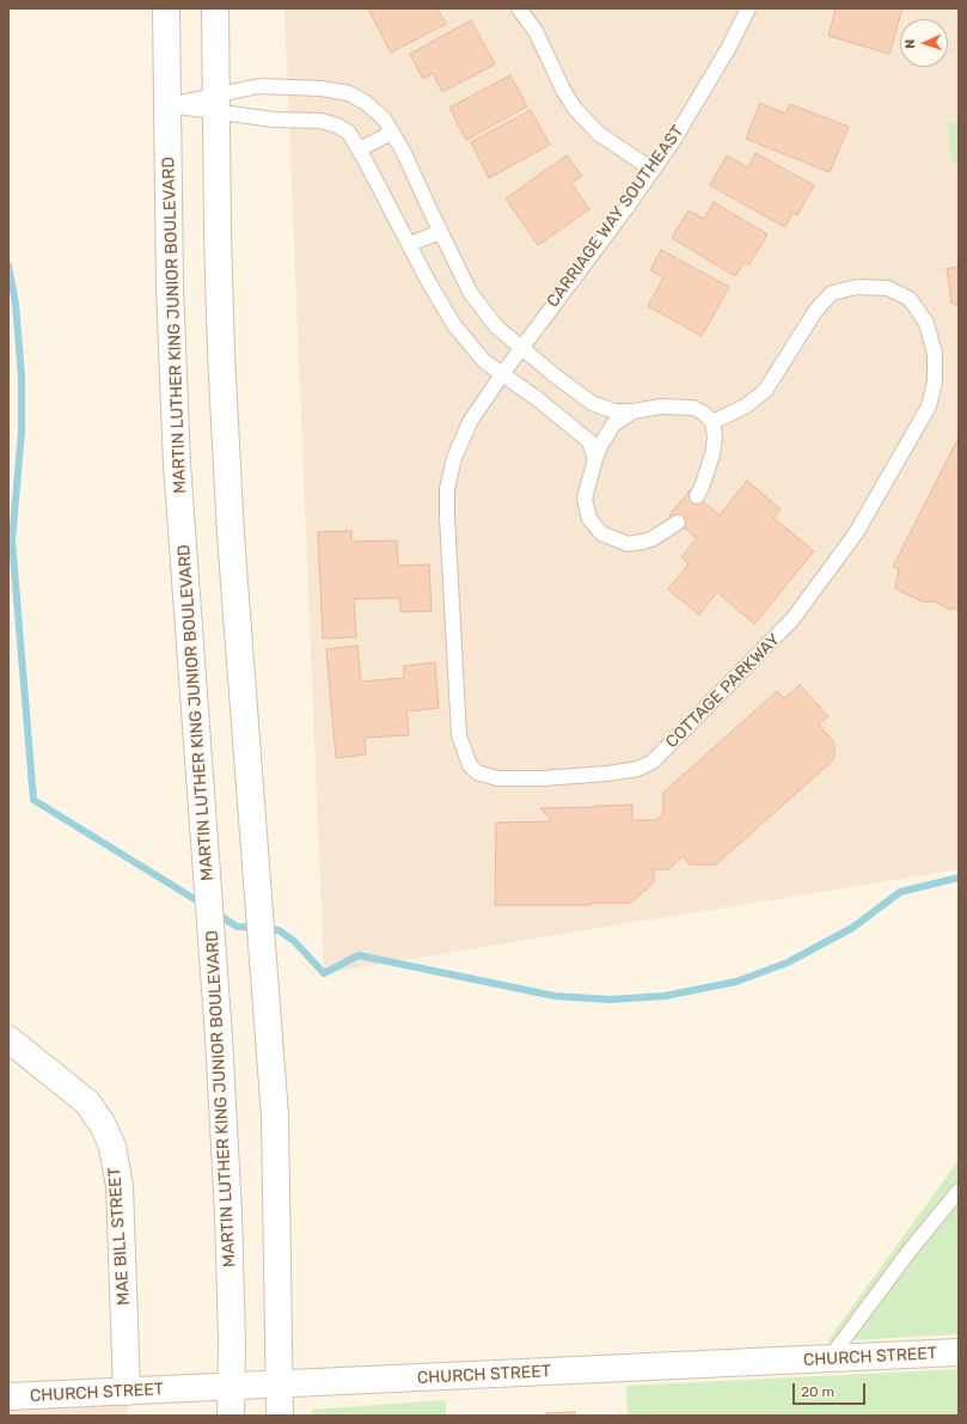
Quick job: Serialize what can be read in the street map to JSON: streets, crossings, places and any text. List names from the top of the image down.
{
  "streets": {
    "main road": ["MARTIN LUTHER KING JUNIOR BOULEVARD", "MAE BILL STREET", "CHURCH STREET"],
    "lane": ["CARRIAGE WAY SOUTHEAST", "COTTAGE PARKWAY"]
  },
  "crossings": [
    ["CARRIAGE WAY SOUTHEAST", "COTTAGE PARKWAY"],
    ["MARTIN LUTHER KING JUNIOR BOULEVARD", "CHURCH STREET"],
    ["MAE BILL STREET", "CHURCH STREET"]
  ],
  "scale_bar": "20 m",
  "north": "left"
}
